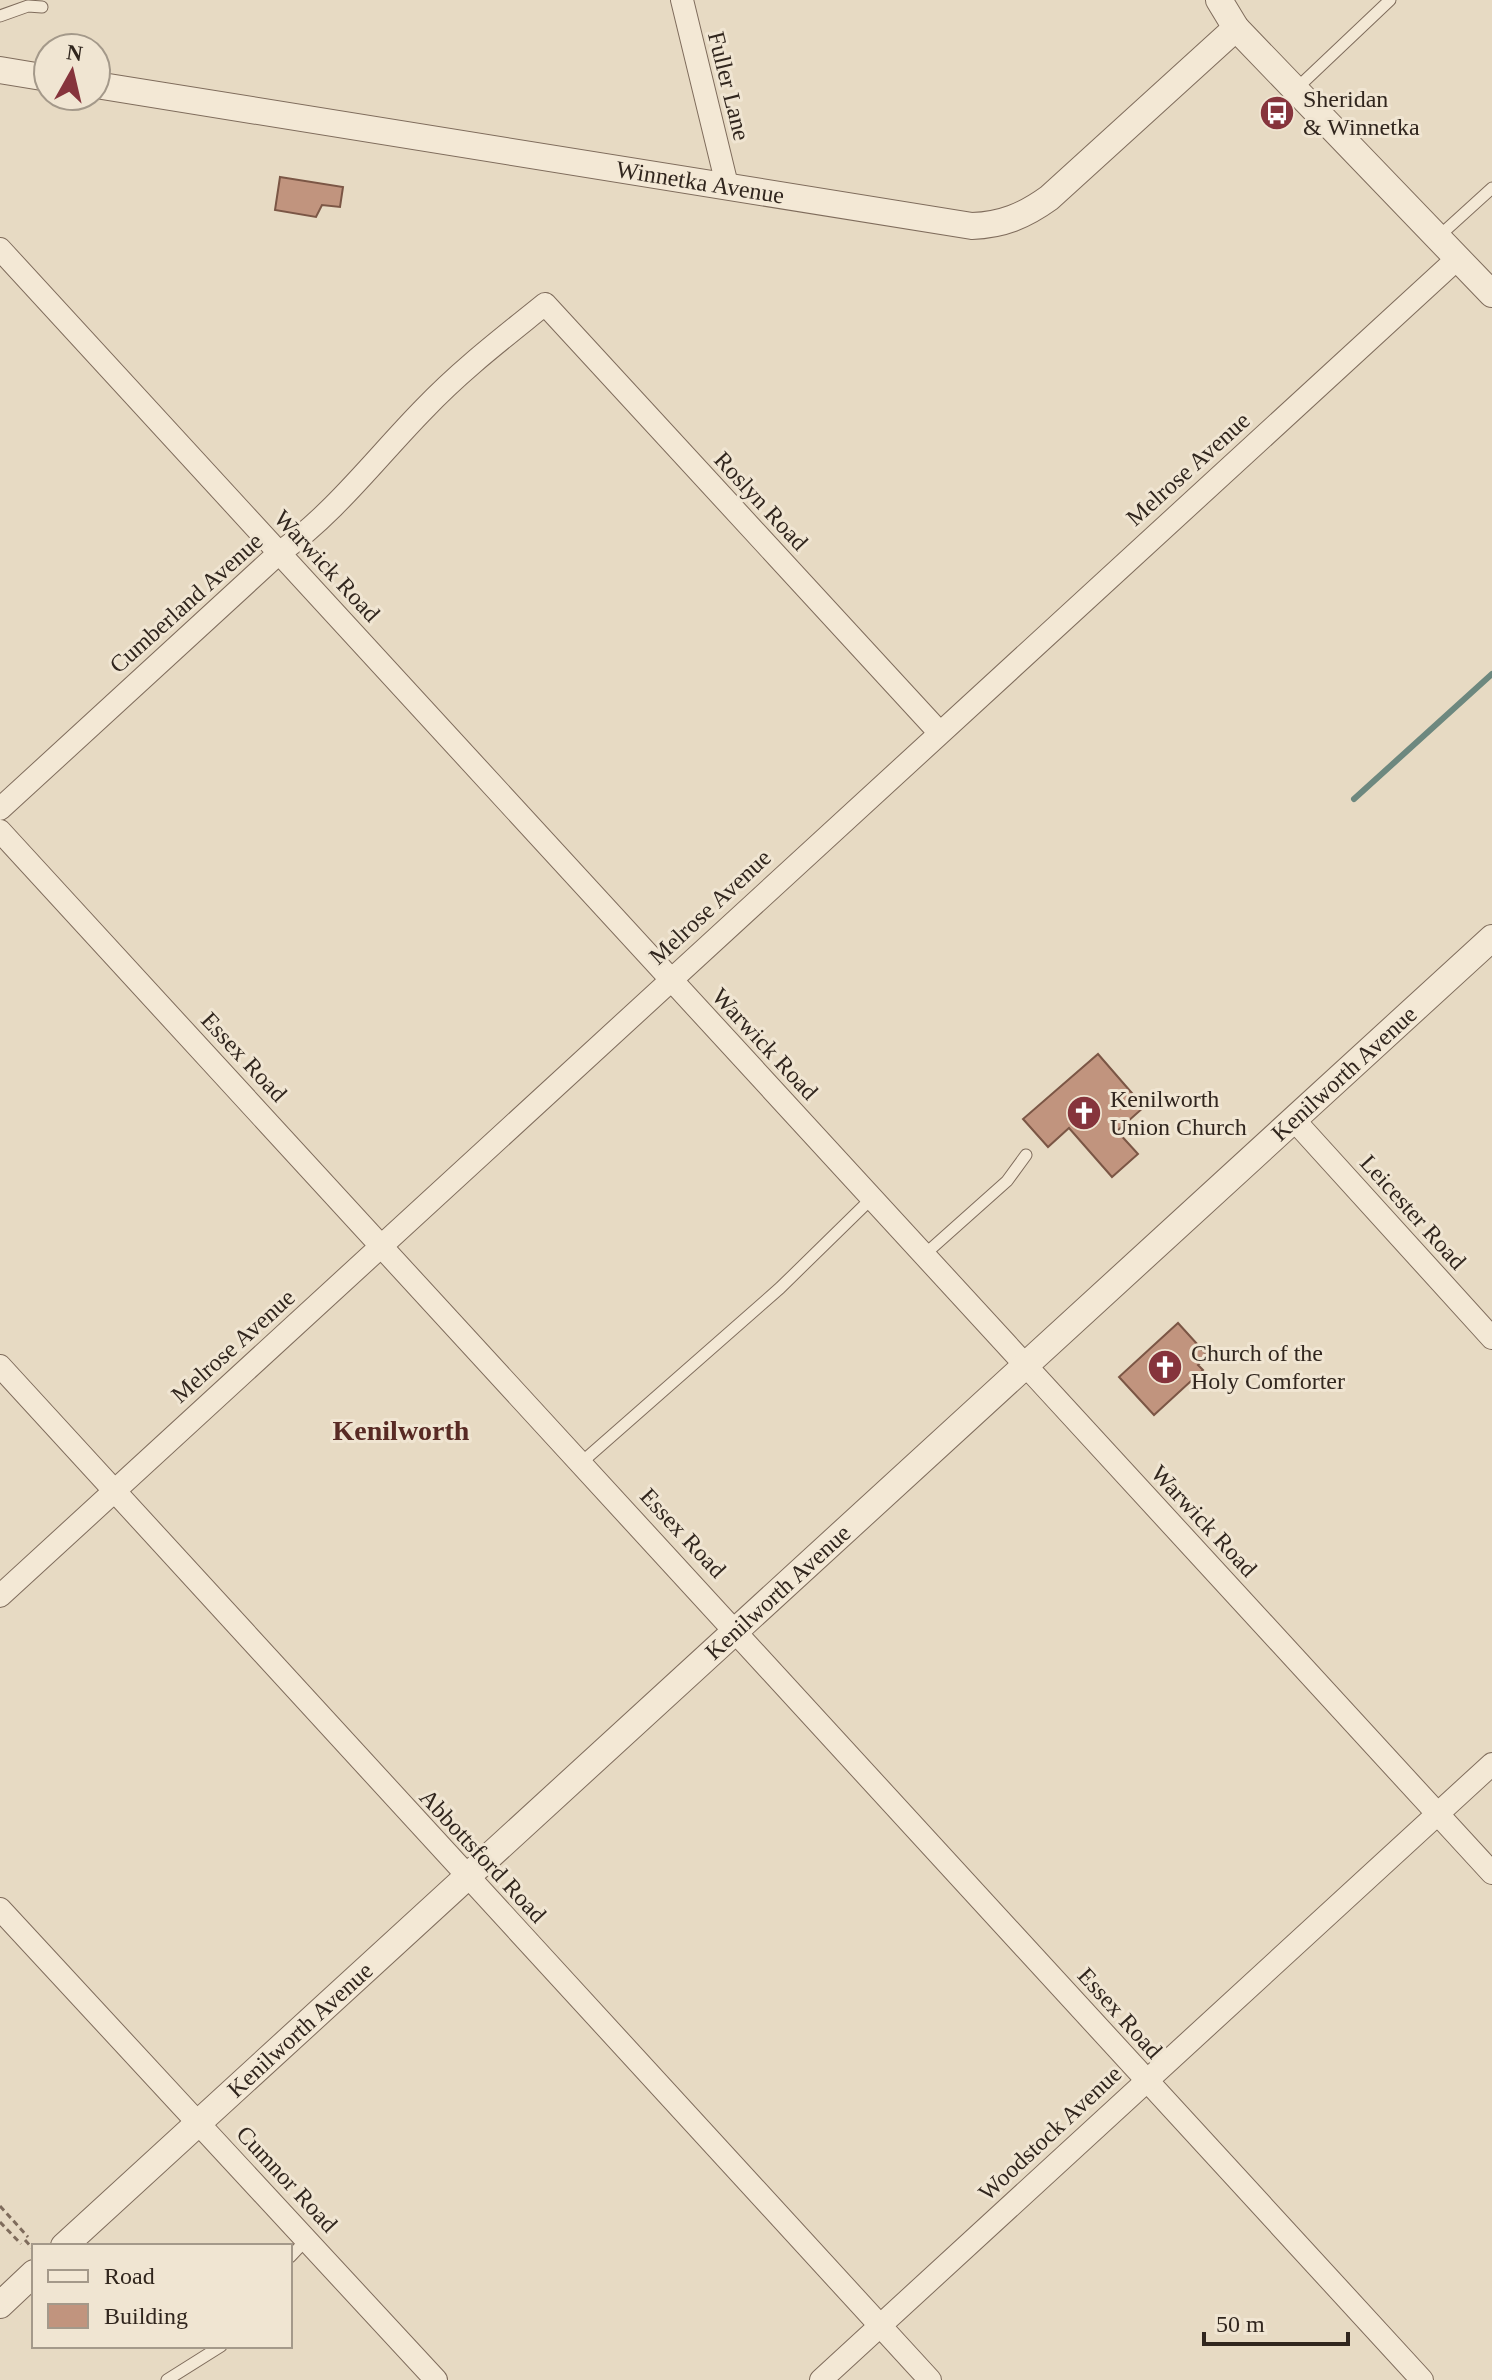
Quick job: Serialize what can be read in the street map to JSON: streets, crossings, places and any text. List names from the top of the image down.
{
  "streets": {
    "street": [
      "Fuller Lane",
      "Winnetka Avenue",
      "Melrose Avenue",
      "Roslyn Road",
      "Warwick Road",
      "Cumberland Avenue",
      "Essex Road",
      "Kenilworth Avenue",
      "Leicester Road",
      "Abbottsford Road",
      "Woodstock Avenue",
      "Cumnor Road"
    ]
  },
  "crossings": [
    ["Fuller Lane", "Winnetka Avenue"],
    ["Melrose Avenue", "Roslyn Road"],
    ["Melrose Avenue", "Warwick Road"],
    ["Melrose Avenue", "Essex Road"],
    ["Melrose Avenue", "Abbottsford Road"],
    ["Roslyn Road", "Cumberland Avenue"],
    ["Warwick Road", "Cumberland Avenue"],
    ["Warwick Road", "Kenilworth Avenue"],
    ["Warwick Road", "Woodstock Avenue"],
    ["Essex Road", "Kenilworth Avenue"],
    ["Essex Road", "Woodstock Avenue"],
    ["Kenilworth Avenue", "Leicester Road"],
    ["Kenilworth Avenue", "Abbottsford Road"],
    ["Kenilworth Avenue", "Cumnor Road"],
    ["Abbottsford Road", "Woodstock Avenue"]
  ],
  "districts": ["Kenilworth"],
  "places": {
    "bus stop": ["Sheridan & Winnetka"],
    "church": ["Kenilworth Union Church", "Church of the Holy Comforter"]
  },
  "legend": ["Road", "Building"],
  "scale_bar": "50 m",
  "north": "top"
}
